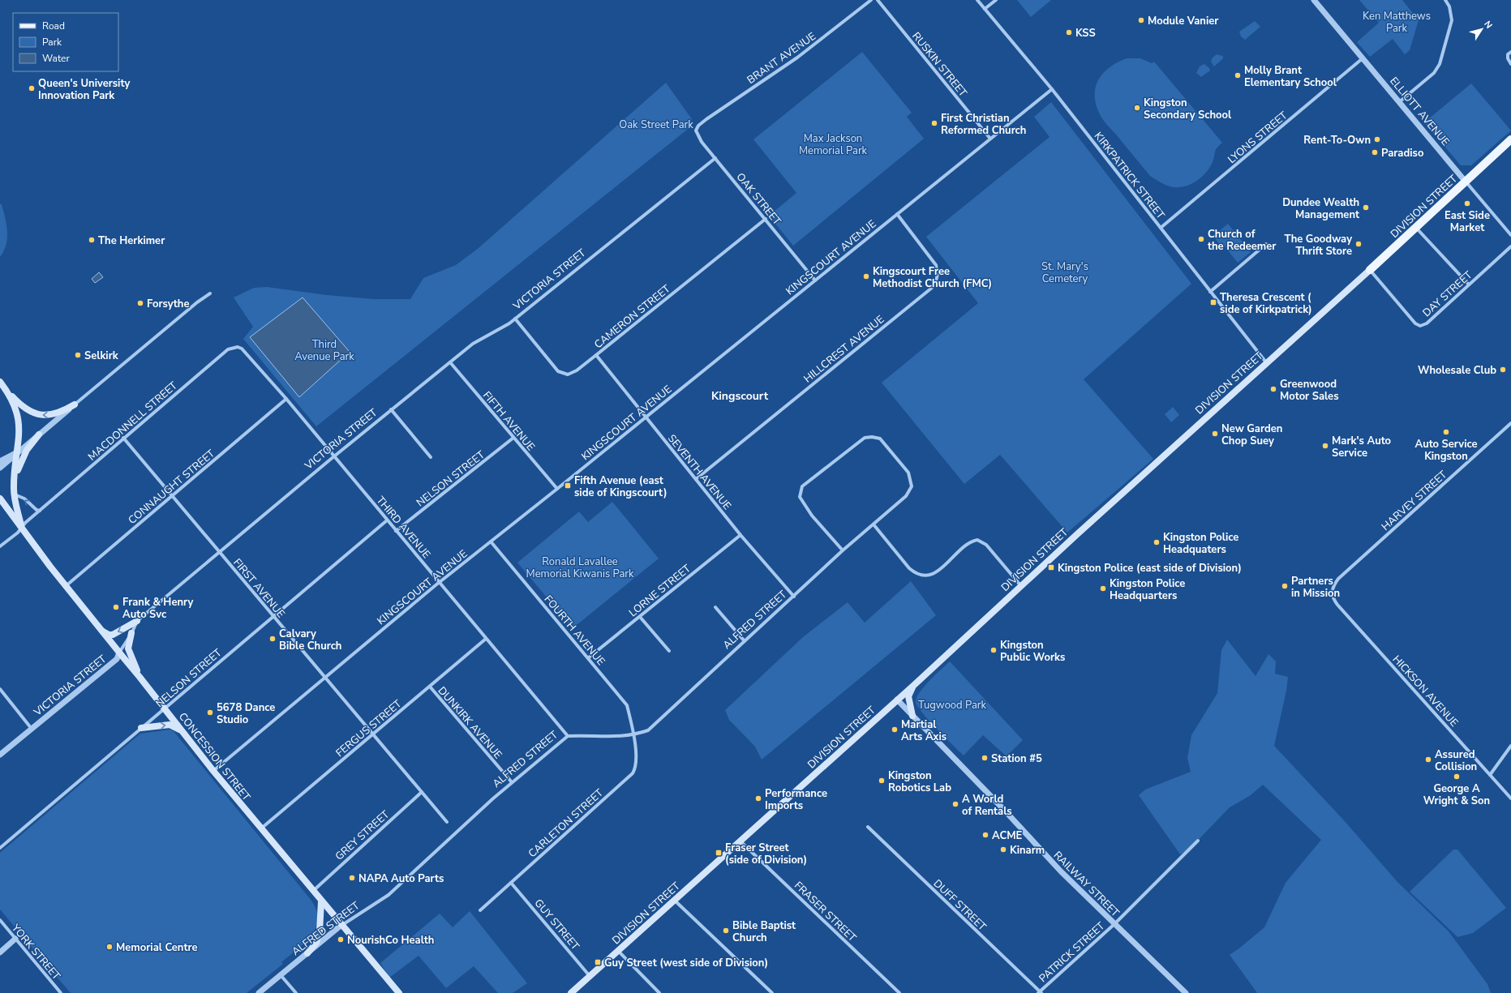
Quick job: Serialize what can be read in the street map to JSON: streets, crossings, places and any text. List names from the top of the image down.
{
  "streets": {
    "main road": ["DIVISION STREET", "CONCESSION STREET"],
    "street": [
      "BRANT AVENUE",
      "RUSKIN STREET",
      "ELLIOTT AVENUE",
      "LYONS STREET",
      "KIRKPATRICK STREET",
      "OAK STREET",
      "KINGSCOURT AVENUE",
      "VICTORIA STREET",
      "DAY STREET",
      "CAMERON STREET",
      "HILLCREST AVENUE",
      "MACDONNELL STREET",
      "FIFTH AVENUE",
      "SEVENTH AVENUE",
      "NELSON STREET",
      "CONNAUGHT STREET",
      "HARVEY STREET",
      "THIRD AVENUE",
      "FIRST AVENUE",
      "LORNE STREET",
      "ALFRED STREET",
      "FOURTH AVENUE",
      "HICKSON AVENUE",
      "DUNKIRK AVENUE",
      "FERGUS STREET",
      "CARLETON STREET",
      "GREY STREET",
      "RAILWAY STREET",
      "DUFF STREET",
      "FRASER STREET",
      "GUY STREET",
      "YORK STREET",
      "PATRICK STREET"
    ]
  },
  "crossings": [
    ["BRANT AVENUE", "OAK STREET"],
    ["RUSKIN STREET", "KINGSCOURT AVENUE"],
    ["ELLIOTT AVENUE", "LYONS STREET"],
    ["ELLIOTT AVENUE", "DIVISION STREET"],
    ["LYONS STREET", "KIRKPATRICK STREET"],
    ["KIRKPATRICK STREET", "DIVISION STREET"],
    ["KIRKPATRICK STREET", "KINGSCOURT AVENUE"],
    ["OAK STREET", "KINGSCOURT AVENUE"],
    ["OAK STREET", "VICTORIA STREET"],
    ["OAK STREET", "CAMERON STREET"],
    ["DIVISION STREET", "DAY STREET"],
    ["DIVISION STREET", "RAILWAY STREET"],
    ["DIVISION STREET", "FRASER STREET"],
    ["DIVISION STREET", "GUY STREET"],
    ["KINGSCOURT AVENUE", "HILLCREST AVENUE"],
    ["KINGSCOURT AVENUE", "FIFTH AVENUE"],
    ["KINGSCOURT AVENUE", "SEVENTH AVENUE"],
    ["KINGSCOURT AVENUE", "THIRD AVENUE"],
    ["KINGSCOURT AVENUE", "FIRST AVENUE"],
    ["KINGSCOURT AVENUE", "FOURTH AVENUE"],
    ["KINGSCOURT AVENUE", "CONCESSION STREET"],
    ["VICTORIA STREET", "CAMERON STREET"],
    ["VICTORIA STREET", "FIFTH AVENUE"],
    ["VICTORIA STREET", "THIRD AVENUE"],
    ["VICTORIA STREET", "FIRST AVENUE"],
    ["VICTORIA STREET", "CONCESSION STREET"],
    ["CAMERON STREET", "SEVENTH AVENUE"],
    ["HILLCREST AVENUE", "SEVENTH AVENUE"],
    ["MACDONNELL STREET", "THIRD AVENUE"],
    ["MACDONNELL STREET", "FIRST AVENUE"],
    ["MACDONNELL STREET", "CONCESSION STREET"],
    ["FIFTH AVENUE", "NELSON STREET"],
    ["SEVENTH AVENUE", "LORNE STREET"],
    ["SEVENTH AVENUE", "ALFRED STREET"],
    ["NELSON STREET", "THIRD AVENUE"],
    ["NELSON STREET", "FIRST AVENUE"],
    ["NELSON STREET", "CONCESSION STREET"],
    ["CONNAUGHT STREET", "THIRD AVENUE"],
    ["CONNAUGHT STREET", "FIRST AVENUE"],
    ["CONNAUGHT STREET", "CONCESSION STREET"],
    ["HARVEY STREET", "HICKSON AVENUE"],
    ["THIRD AVENUE", "ALFRED STREET"],
    ["THIRD AVENUE", "FERGUS STREET"],
    ["FIRST AVENUE", "FERGUS STREET"],
    ["FIRST AVENUE", "GREY STREET"],
    ["LORNE STREET", "FOURTH AVENUE"],
    ["ALFRED STREET", "FOURTH AVENUE"],
    ["ALFRED STREET", "DUNKIRK AVENUE"],
    ["ALFRED STREET", "CONCESSION STREET"],
    ["ALFRED STREET", "CARLETON STREET"],
    ["FOURTH AVENUE", "CARLETON STREET"],
    ["DUNKIRK AVENUE", "FERGUS STREET"],
    ["FERGUS STREET", "CONCESSION STREET"],
    ["CONCESSION STREET", "GREY STREET"],
    ["CARLETON STREET", "GUY STREET"],
    ["RAILWAY STREET", "PATRICK STREET"],
    ["DUFF STREET", "PATRICK STREET"]
  ],
  "districts": ["Kingscourt"],
  "parks": [
    "Ken Matthews Park",
    "Oak Street Park",
    "Max Jackson Memorial Park",
    "St. Mary's Cemetery",
    "Third Avenue Park",
    "Ronald Lavallee Memorial Kiwanis Park",
    "Tugwood Park"
  ],
  "places": {
    "other": [
      "Module Vanier",
      "KSS",
      "Molly Brant Elementary School",
      "Queen's University Innovation Park",
      "Kingston Secondary School",
      "First Christian Reformed Church",
      "Rent-To-Own",
      "Paradiso",
      "East Side Market",
      "Dundee Wealth Management",
      "Church of the Redeemer",
      "The Herkimer",
      "The Goodway Thrift Store",
      "Kingscourt Free Methodist Church (FMC)",
      "Forsythe",
      "Selkirk",
      "Wholesale Club",
      "Greenwood Motor Sales",
      "Auto Service Kingston",
      "New Garden Chop Suey",
      "Mark's Auto Service",
      "Kingston Police Headquaters",
      "Partners in Mission",
      "Kingston Police Headquarters",
      "Frank & Henry Auto Svc",
      "Calvary Bible Church",
      "Kingston Public Works",
      "5678 Dance Studio",
      "Martial Arts Axis",
      "Station #5",
      "Assured Collision",
      "George A Wright & Son",
      "Kingston Robotics Lab",
      "Performance Imports",
      "A World of Rentals",
      "ACME",
      "Kinarm",
      "NAPA Auto Parts",
      "Bible Baptist Church",
      "NourishCo Health",
      "Memorial Centre"
    ],
    "transit": [
      "Theresa Crescent ( side of Kirkpatrick)",
      "Fifth Avenue (east side of Kingscourt)",
      "Kingston Police (east side of Division)",
      "Fraser Street (side of Division)",
      "Guy Street (west side of Division)"
    ]
  },
  "legend": ["Road", "Park", "Water"],
  "north": "top right"
}
